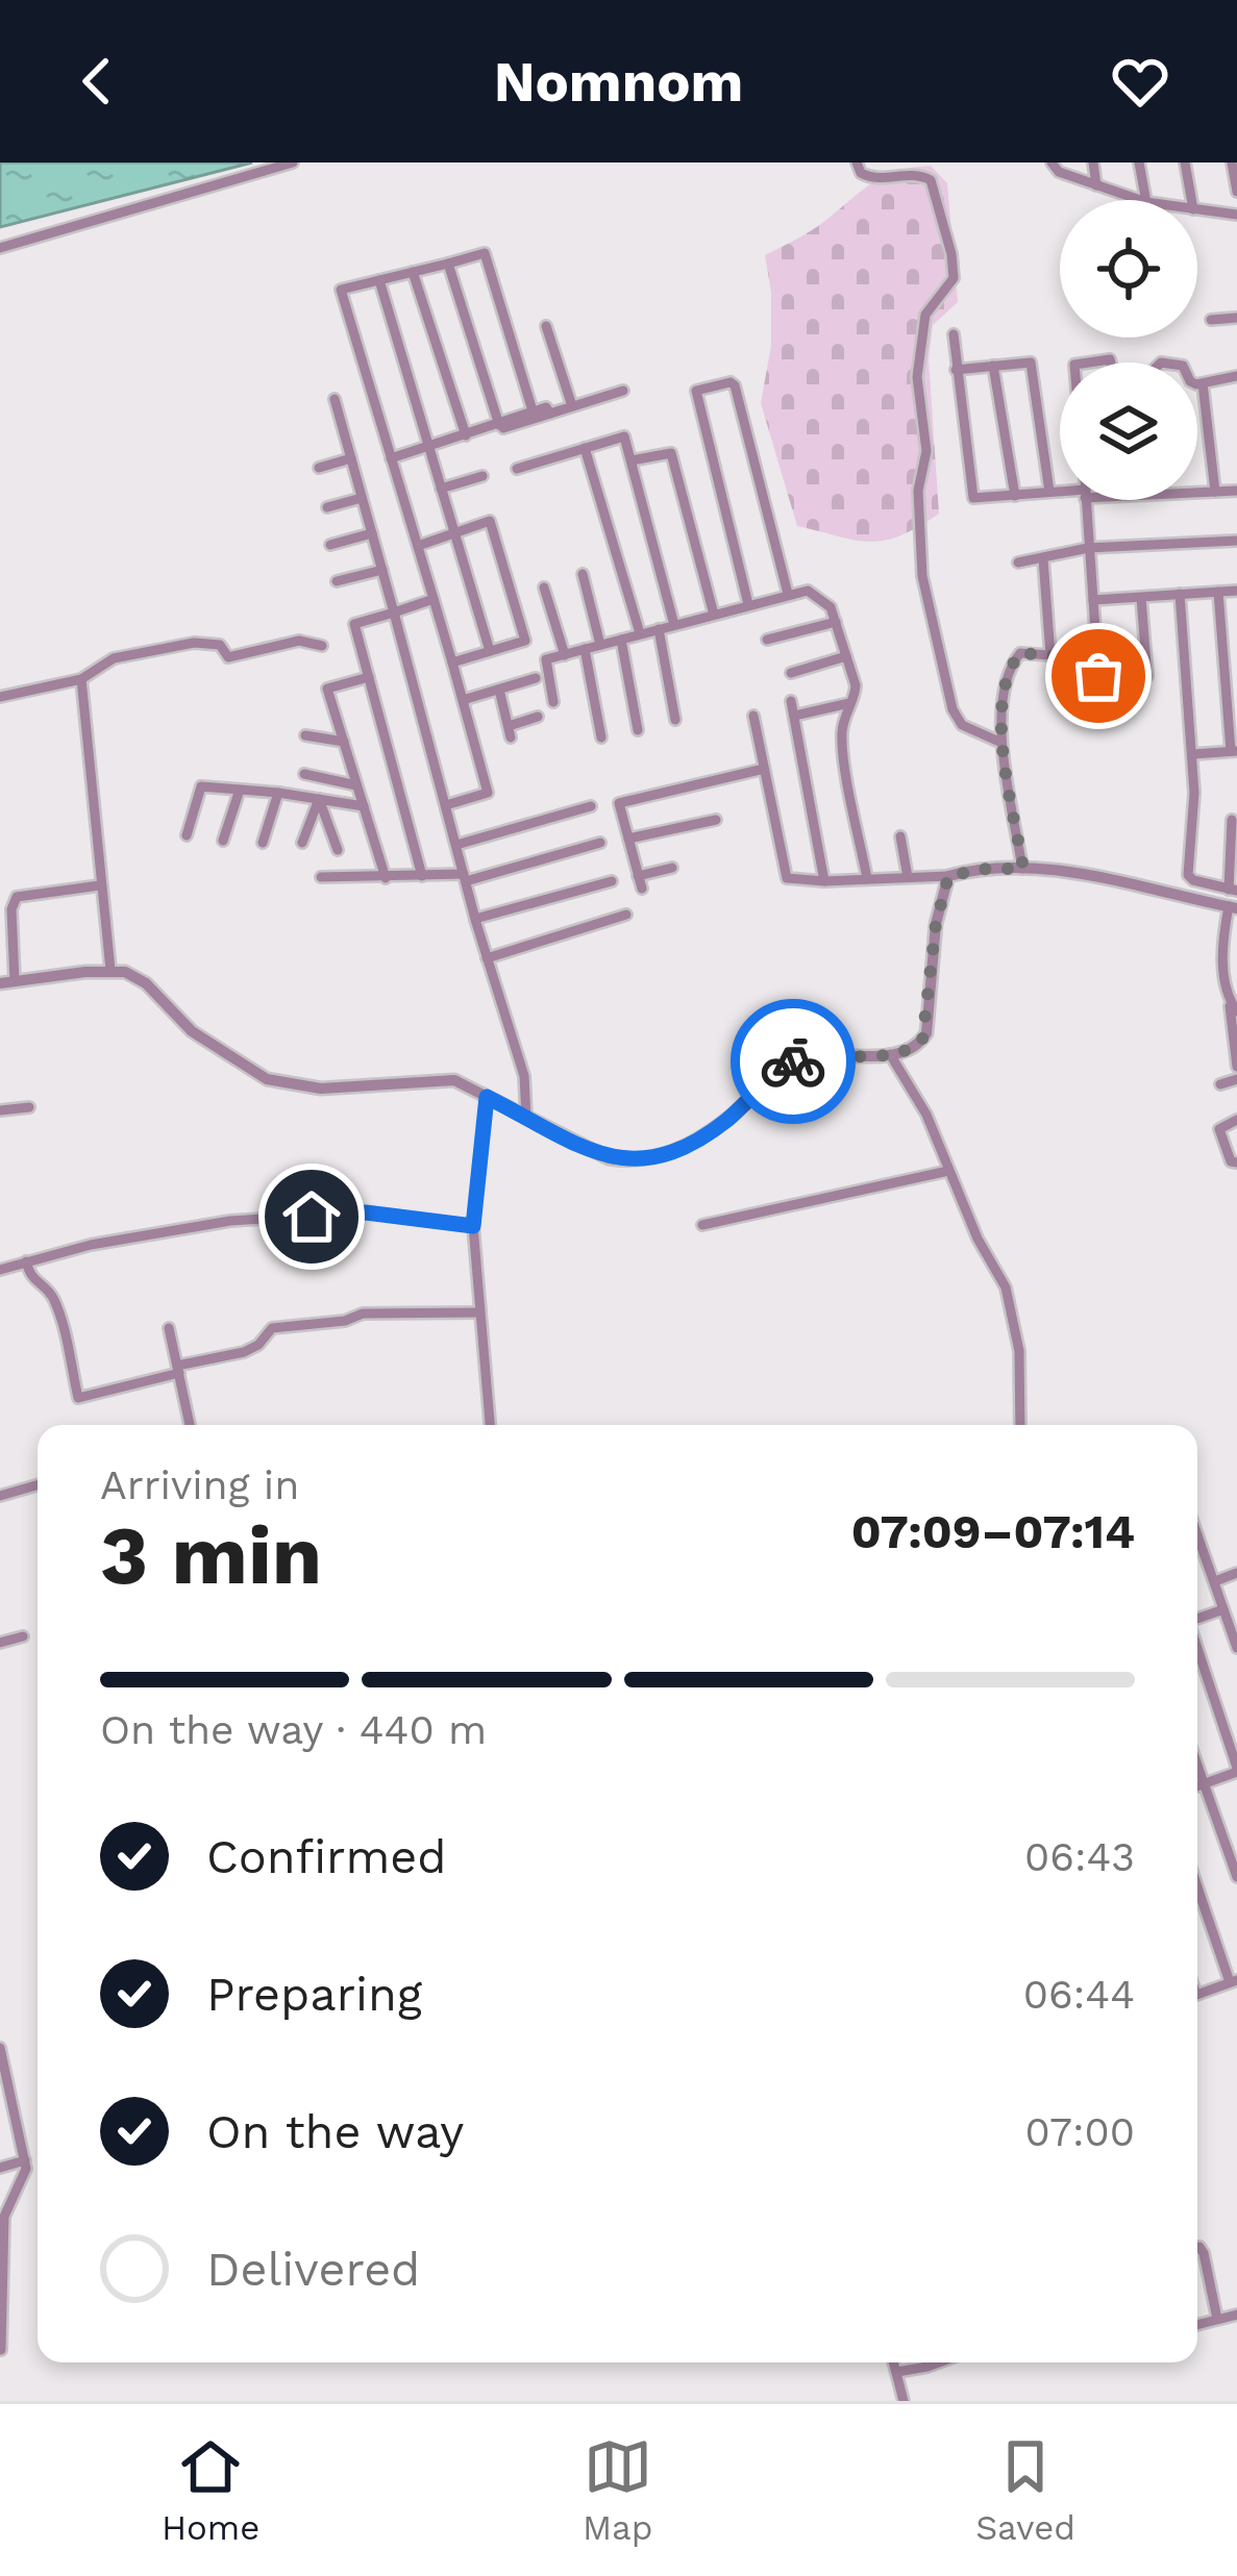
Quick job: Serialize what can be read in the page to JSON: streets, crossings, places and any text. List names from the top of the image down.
{
  "page": {
    "header": "Nomnom",
    "heading": ["3 min", "Arriving in", "07:09–07:14"],
    "bar": "On the way · 440 m",
    "list": [
      ["Confirmed", "06:43"],
      ["Preparing", "06:44"],
      ["On the way", "07:00"],
      "Delivered"
    ],
    "tabs": ["Home", "Map", "Saved"]
  }
}
